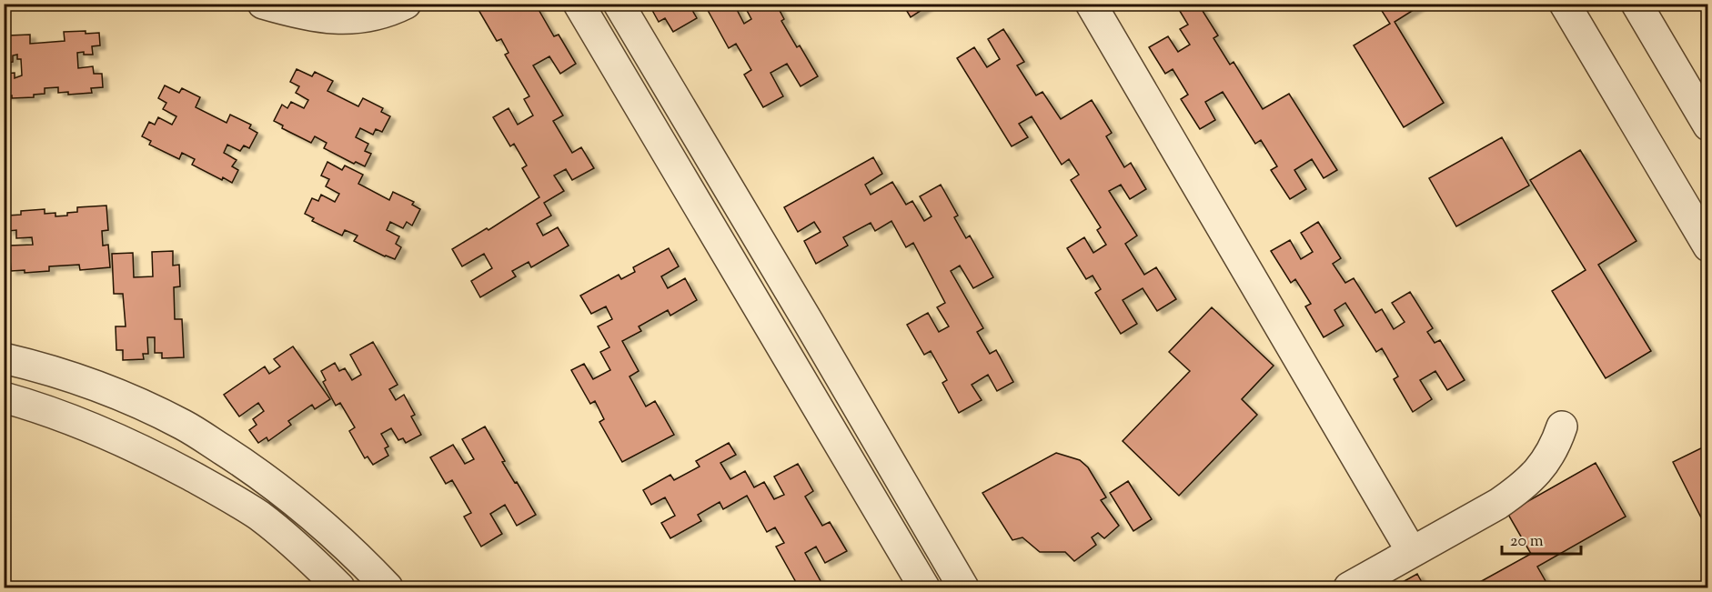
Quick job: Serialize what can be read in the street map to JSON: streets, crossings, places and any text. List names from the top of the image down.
{
  "scale_bar": "20 m"
}
